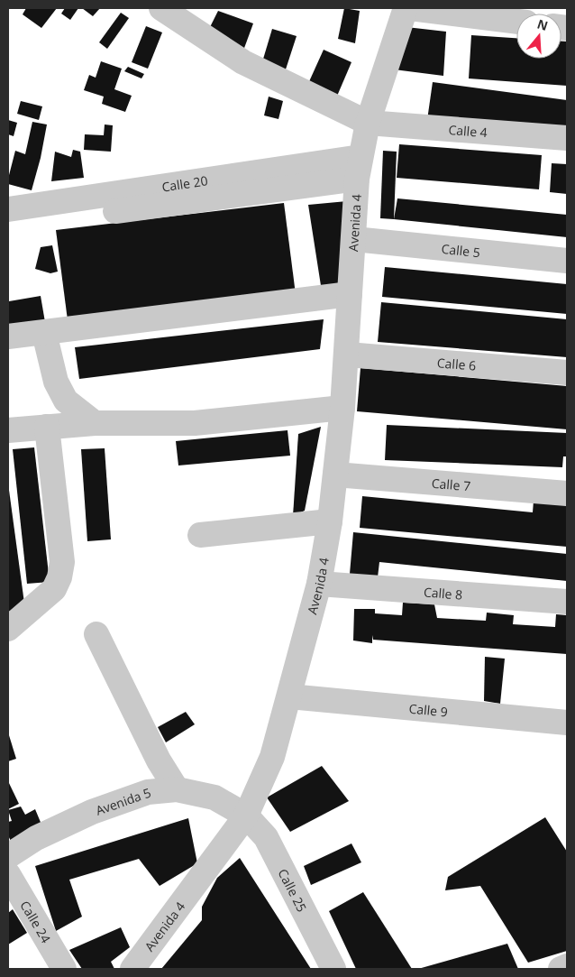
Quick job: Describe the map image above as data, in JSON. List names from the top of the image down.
{
  "streets": {
    "street": [
      "Calle 4",
      "Calle 20",
      "Avenida 4",
      "Calle 5",
      "Calle 6",
      "Calle 7",
      "Calle 8",
      "Calle 9",
      "Avenida 5",
      "Calle 25",
      "Calle 24"
    ]
  },
  "crossings": [
    ["Calle 4", "Avenida 4"],
    ["Calle 20", "Avenida 4"],
    ["Avenida 4", "Calle 5"],
    ["Avenida 4", "Calle 6"],
    ["Avenida 4", "Calle 7"],
    ["Avenida 4", "Calle 8"],
    ["Avenida 4", "Calle 9"],
    ["Avenida 4", "Avenida 5"],
    ["Avenida 4", "Calle 25"],
    ["Avenida 5", "Calle 25"]
  ],
  "north": "top"
}
